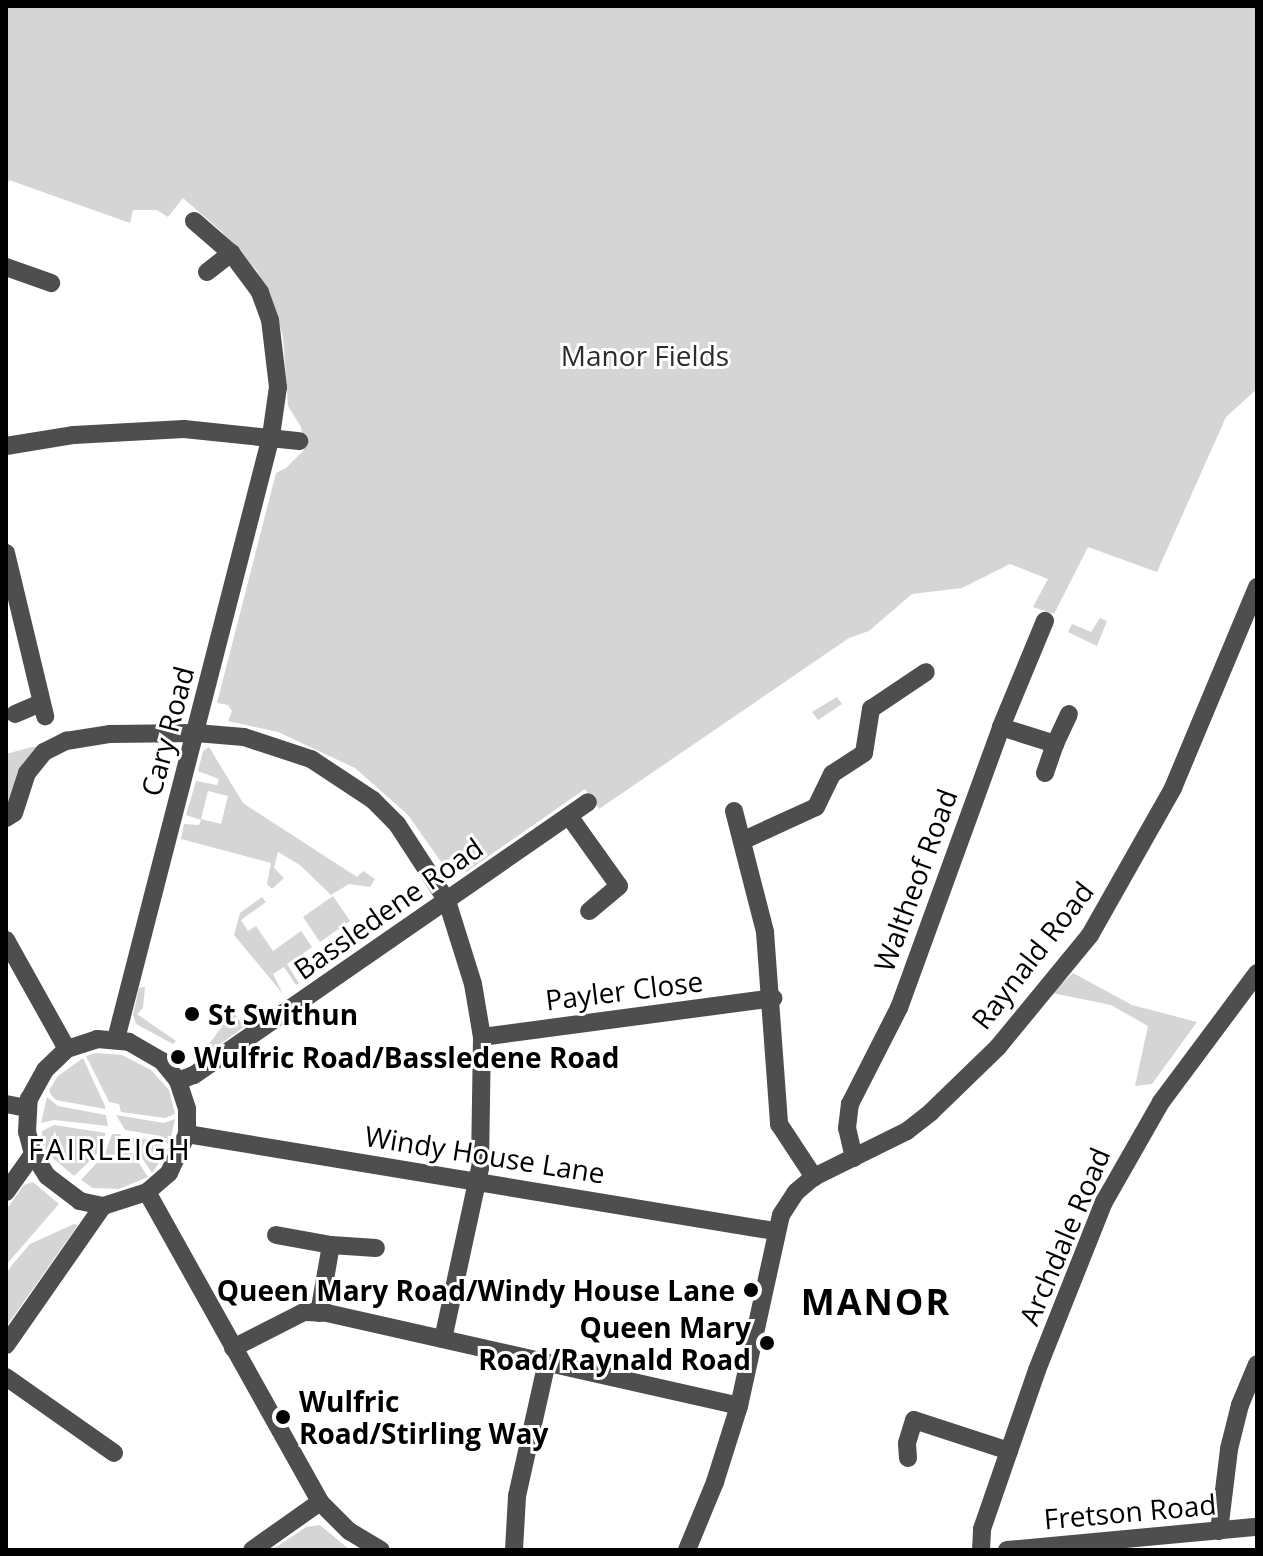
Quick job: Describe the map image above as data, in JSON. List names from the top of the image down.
{
  "streets": {
    "street": [
      "Cary Road",
      "Waltheof Road",
      "Bassledene Road",
      "Raynald Road",
      "Payler Close",
      "Windy House Lane",
      "Archdale Road",
      "Fretson Road"
    ]
  },
  "crossings": [
    ["Cary Road", "Bassledene Road"],
    ["Cary Road", "Windy House Lane"],
    ["Waltheof Road", "Raynald Road"],
    ["Bassledene Road", "Windy House Lane"],
    ["Raynald Road", "Windy House Lane"]
  ],
  "districts": ["FAIRLEIGH", "MANOR"],
  "parks": ["Manor Fields"],
  "places": [
    "St Swithun",
    "Wulfric Road/Bassledene Road",
    "Queen Mary Road/Windy House Lane",
    "Queen Mary Road/Raynald Road",
    "Wulfric Road/Stirling Way"
  ]
}
